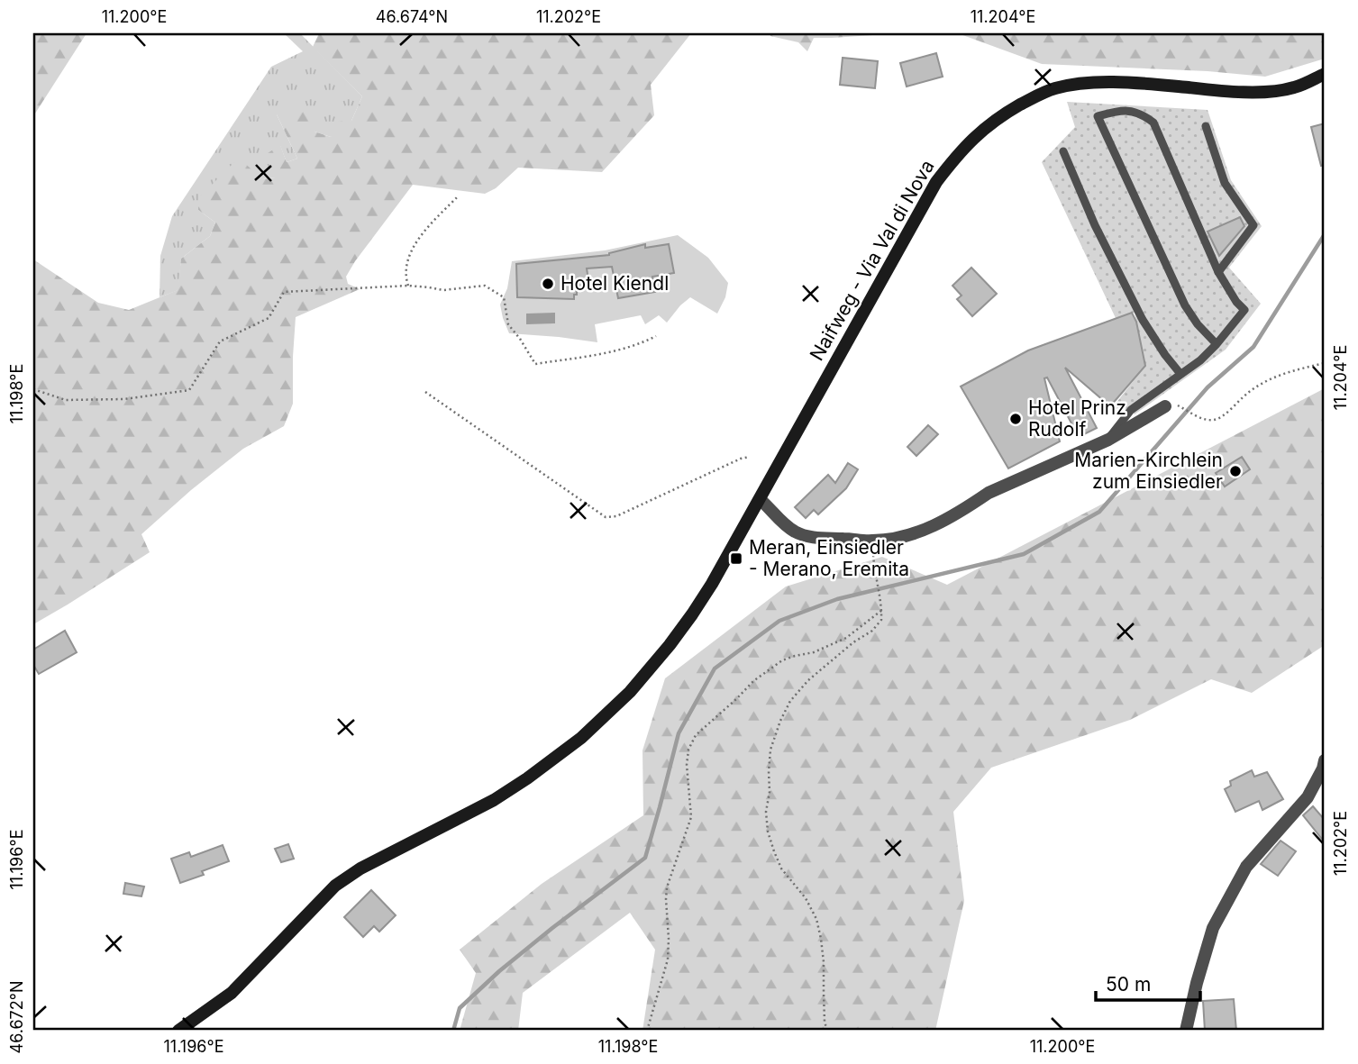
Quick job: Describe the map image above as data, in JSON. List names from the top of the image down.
{
  "streets": {
    "main road": ["Naifweg - Via Val di Nova"]
  },
  "places": {
    "other": ["Hotel Kiendl", "Hotel Prinz Rudolf", "Marien-Kirchlein zum Einsiedler"],
    "transit": ["Meran, Einsiedler - Merano, Eremita"]
  },
  "scale_bar": "50 m",
  "coordinates": [
    "11.200°E",
    "46.674°N",
    "11.202°E",
    "11.204°E",
    "11.198°E",
    "11.196°E",
    "46.672°N"
  ]
}
